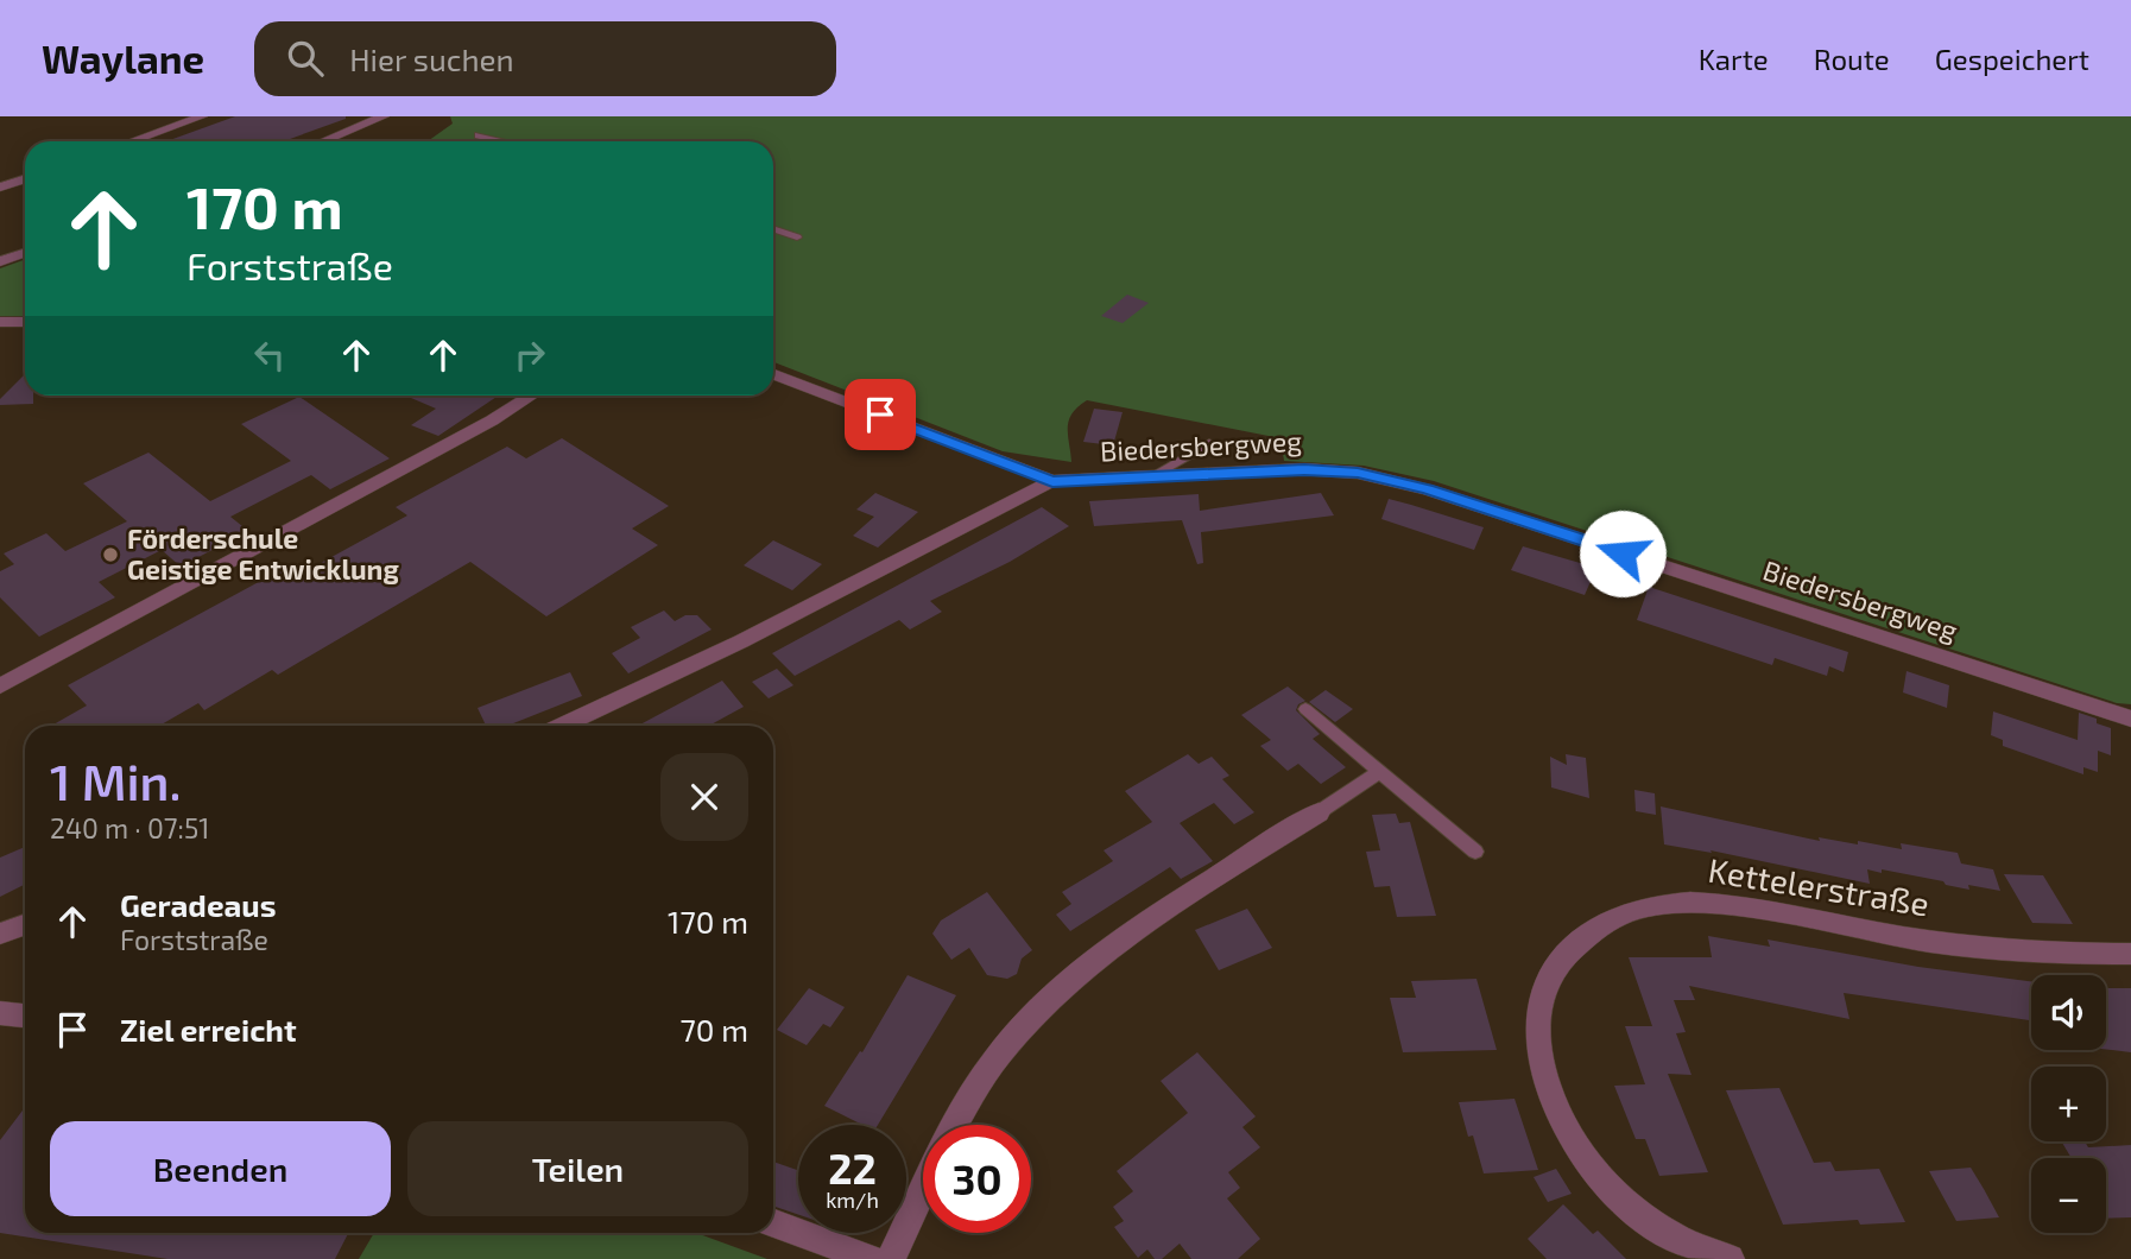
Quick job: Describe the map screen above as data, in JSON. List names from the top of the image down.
{
  "streets": {
    "street": ["Biedersbergweg", "Kettelerstraße"]
  },
  "places": ["Förderschule Geistige Entwicklung"],
  "page": {
    "header": "Waylane",
    "search": "Hier suchen",
    "nav": ["Karte", "Route", "Gespeichert"],
    "turn": ["170 m", "Forststraße"],
    "heading": ["1 Min.", "240 m · 07:51"],
    "list": [
      {
        "name": "Geradeaus",
        "note": "Forststraße",
        "value": "170 m"
      },
      {
        "name": "Ziel erreicht",
        "value": "70 m"
      }
    ],
    "map_buttons": ["+", "−"],
    "buttons": ["Beenden", "Teilen"],
    "speed": "22 km/h",
    "limit": "30"
  }
}
